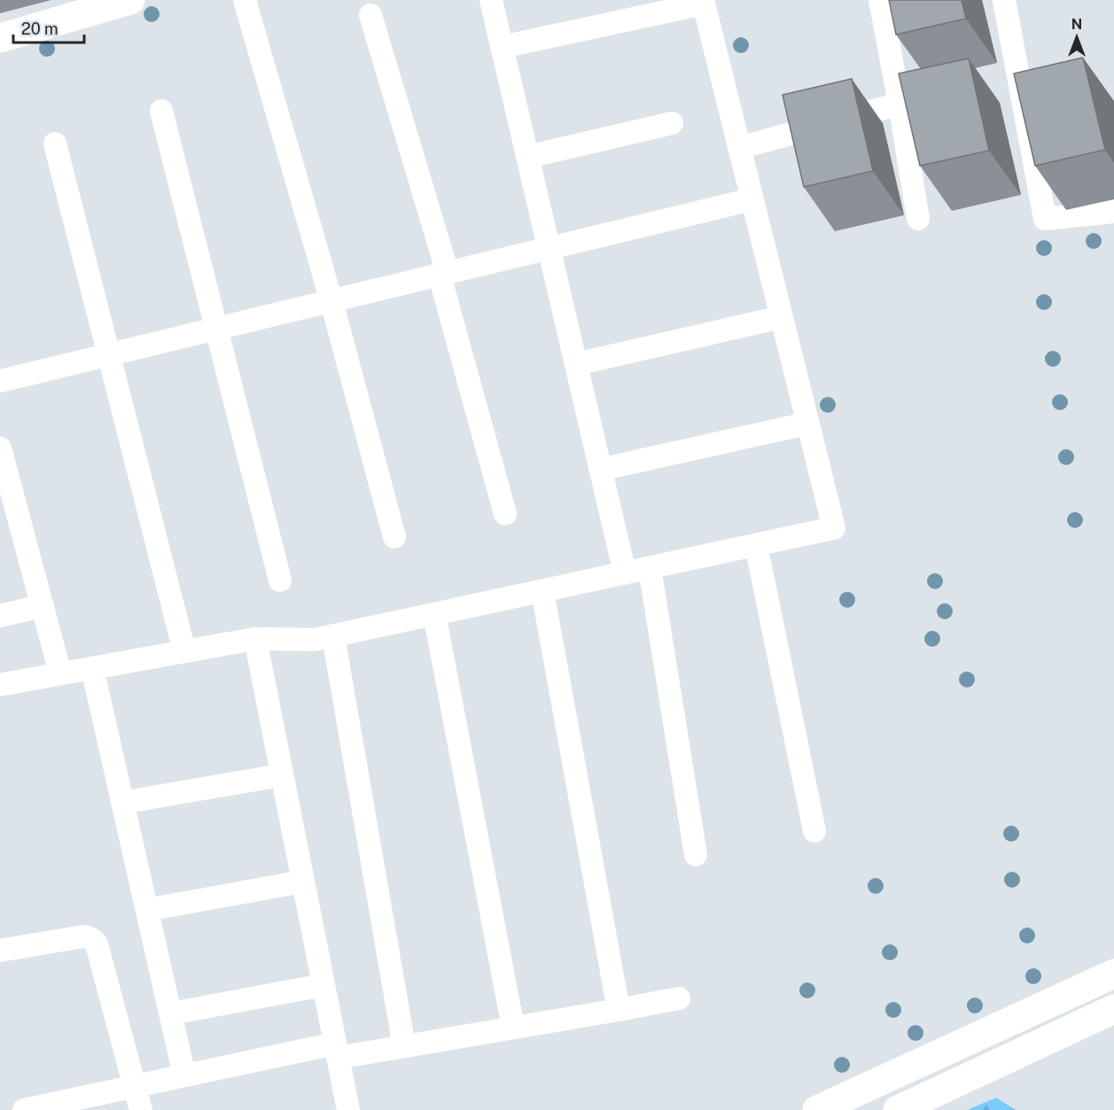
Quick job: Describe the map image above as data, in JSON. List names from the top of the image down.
{
  "scale_bar": "20 m",
  "north": "top"
}
